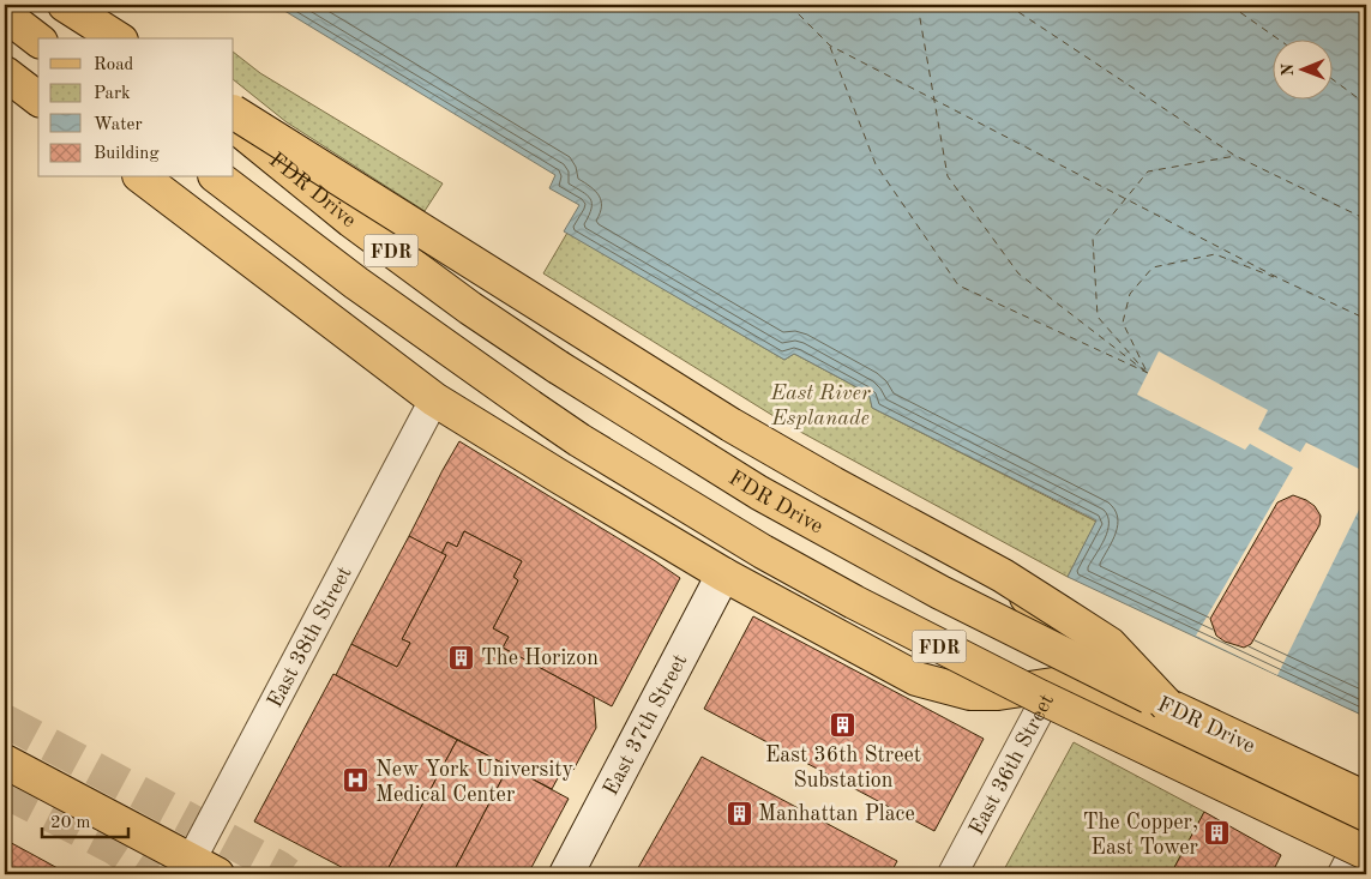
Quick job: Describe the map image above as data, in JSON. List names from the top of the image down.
{
  "streets": {
    "main road": ["FDR Drive", "FDR", "East 37th Street"],
    "street": ["East 38th Street", "East 36th Street"]
  },
  "crossings": [
    ["FDR Drive", "East 38th Street"],
    ["FDR Drive", "East 37th Street"],
    ["FDR Drive", "East 36th Street"]
  ],
  "parks": ["East River Esplanade"],
  "places": {
    "building": [
      "The Horizon",
      "East 36th Street Substation",
      "Manhattan Place",
      "The Copper, East Tower"
    ],
    "hospital": ["New York University Medical Center"]
  },
  "legend": [
    "Road",
    "Park",
    "Water",
    "Building"
  ],
  "scale_bar": "20 m",
  "north": "left"
}
